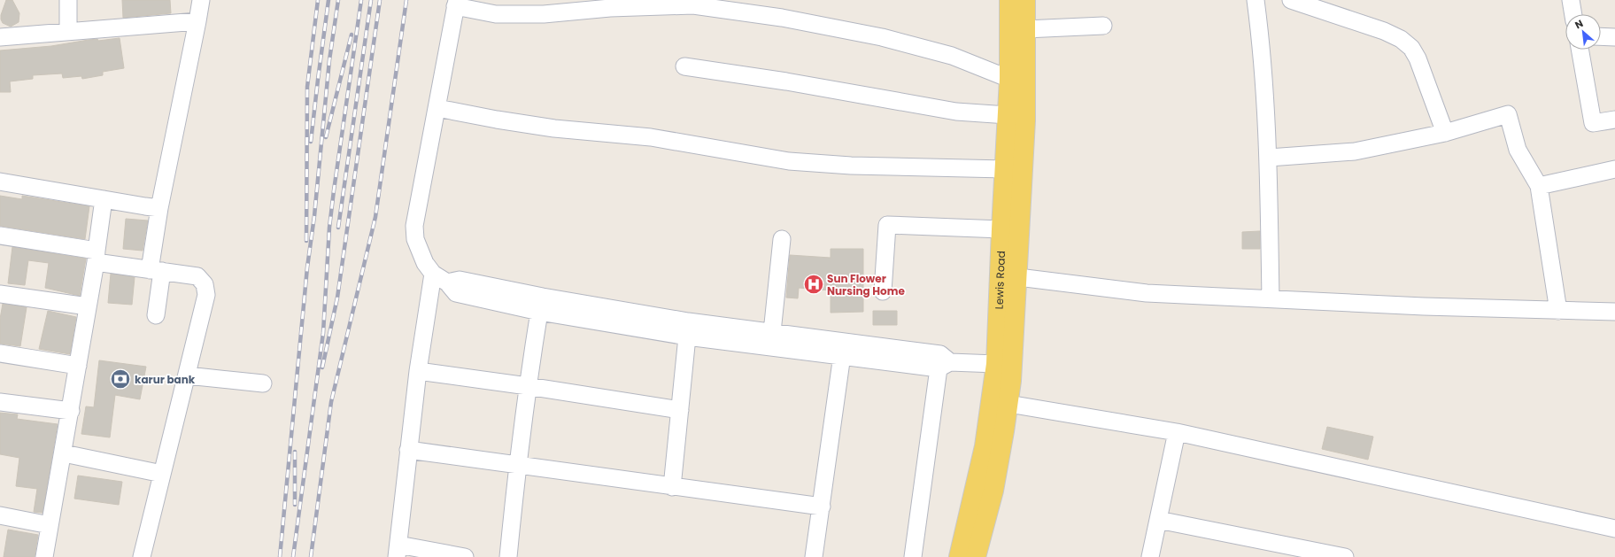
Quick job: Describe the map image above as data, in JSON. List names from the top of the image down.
{
  "streets": {
    "main road": ["Lewis Road"]
  },
  "places": {
    "hospital": ["Sun Flower Nursing Home"],
    "bank": ["karur bank"]
  },
  "north": "top left"
}
